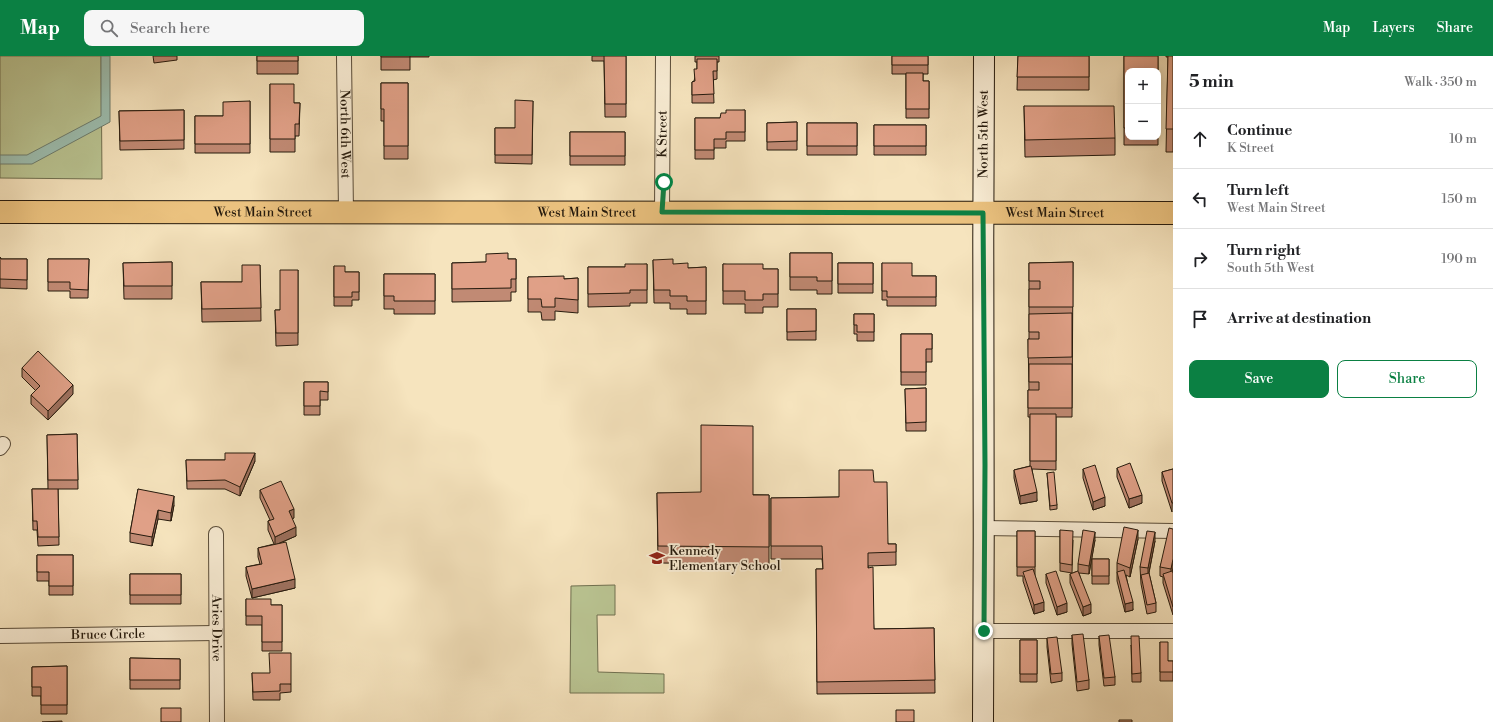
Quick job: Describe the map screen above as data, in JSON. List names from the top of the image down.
{
  "streets": {
    "main road": ["West Main Street"],
    "street": [
      "North 6th West",
      "K Street",
      "North 5th West",
      "Aries Drive",
      "Bruce Circle"
    ]
  },
  "crossings": [
    ["North 6th West", "West Main Street"],
    ["K Street", "West Main Street"],
    ["North 5th West", "West Main Street"],
    ["Aries Drive", "Bruce Circle"]
  ],
  "places": {
    "school or university": ["Kennedy Elementary School"]
  },
  "page": {
    "header": "Map",
    "search": "Search here",
    "nav": ["Map", "Layers", "Share"],
    "heading": ["5 min", "Walk · 350 m"],
    "map_buttons": ["+", "−"],
    "list": [
      ["Continue", "K Street", "10 m"],
      ["Turn left", "West Main Street", "150 m"],
      ["Turn right", "South 5th West", "190 m"],
      "Arrive at destination"
    ],
    "buttons": ["Save", "Share"]
  }
}
